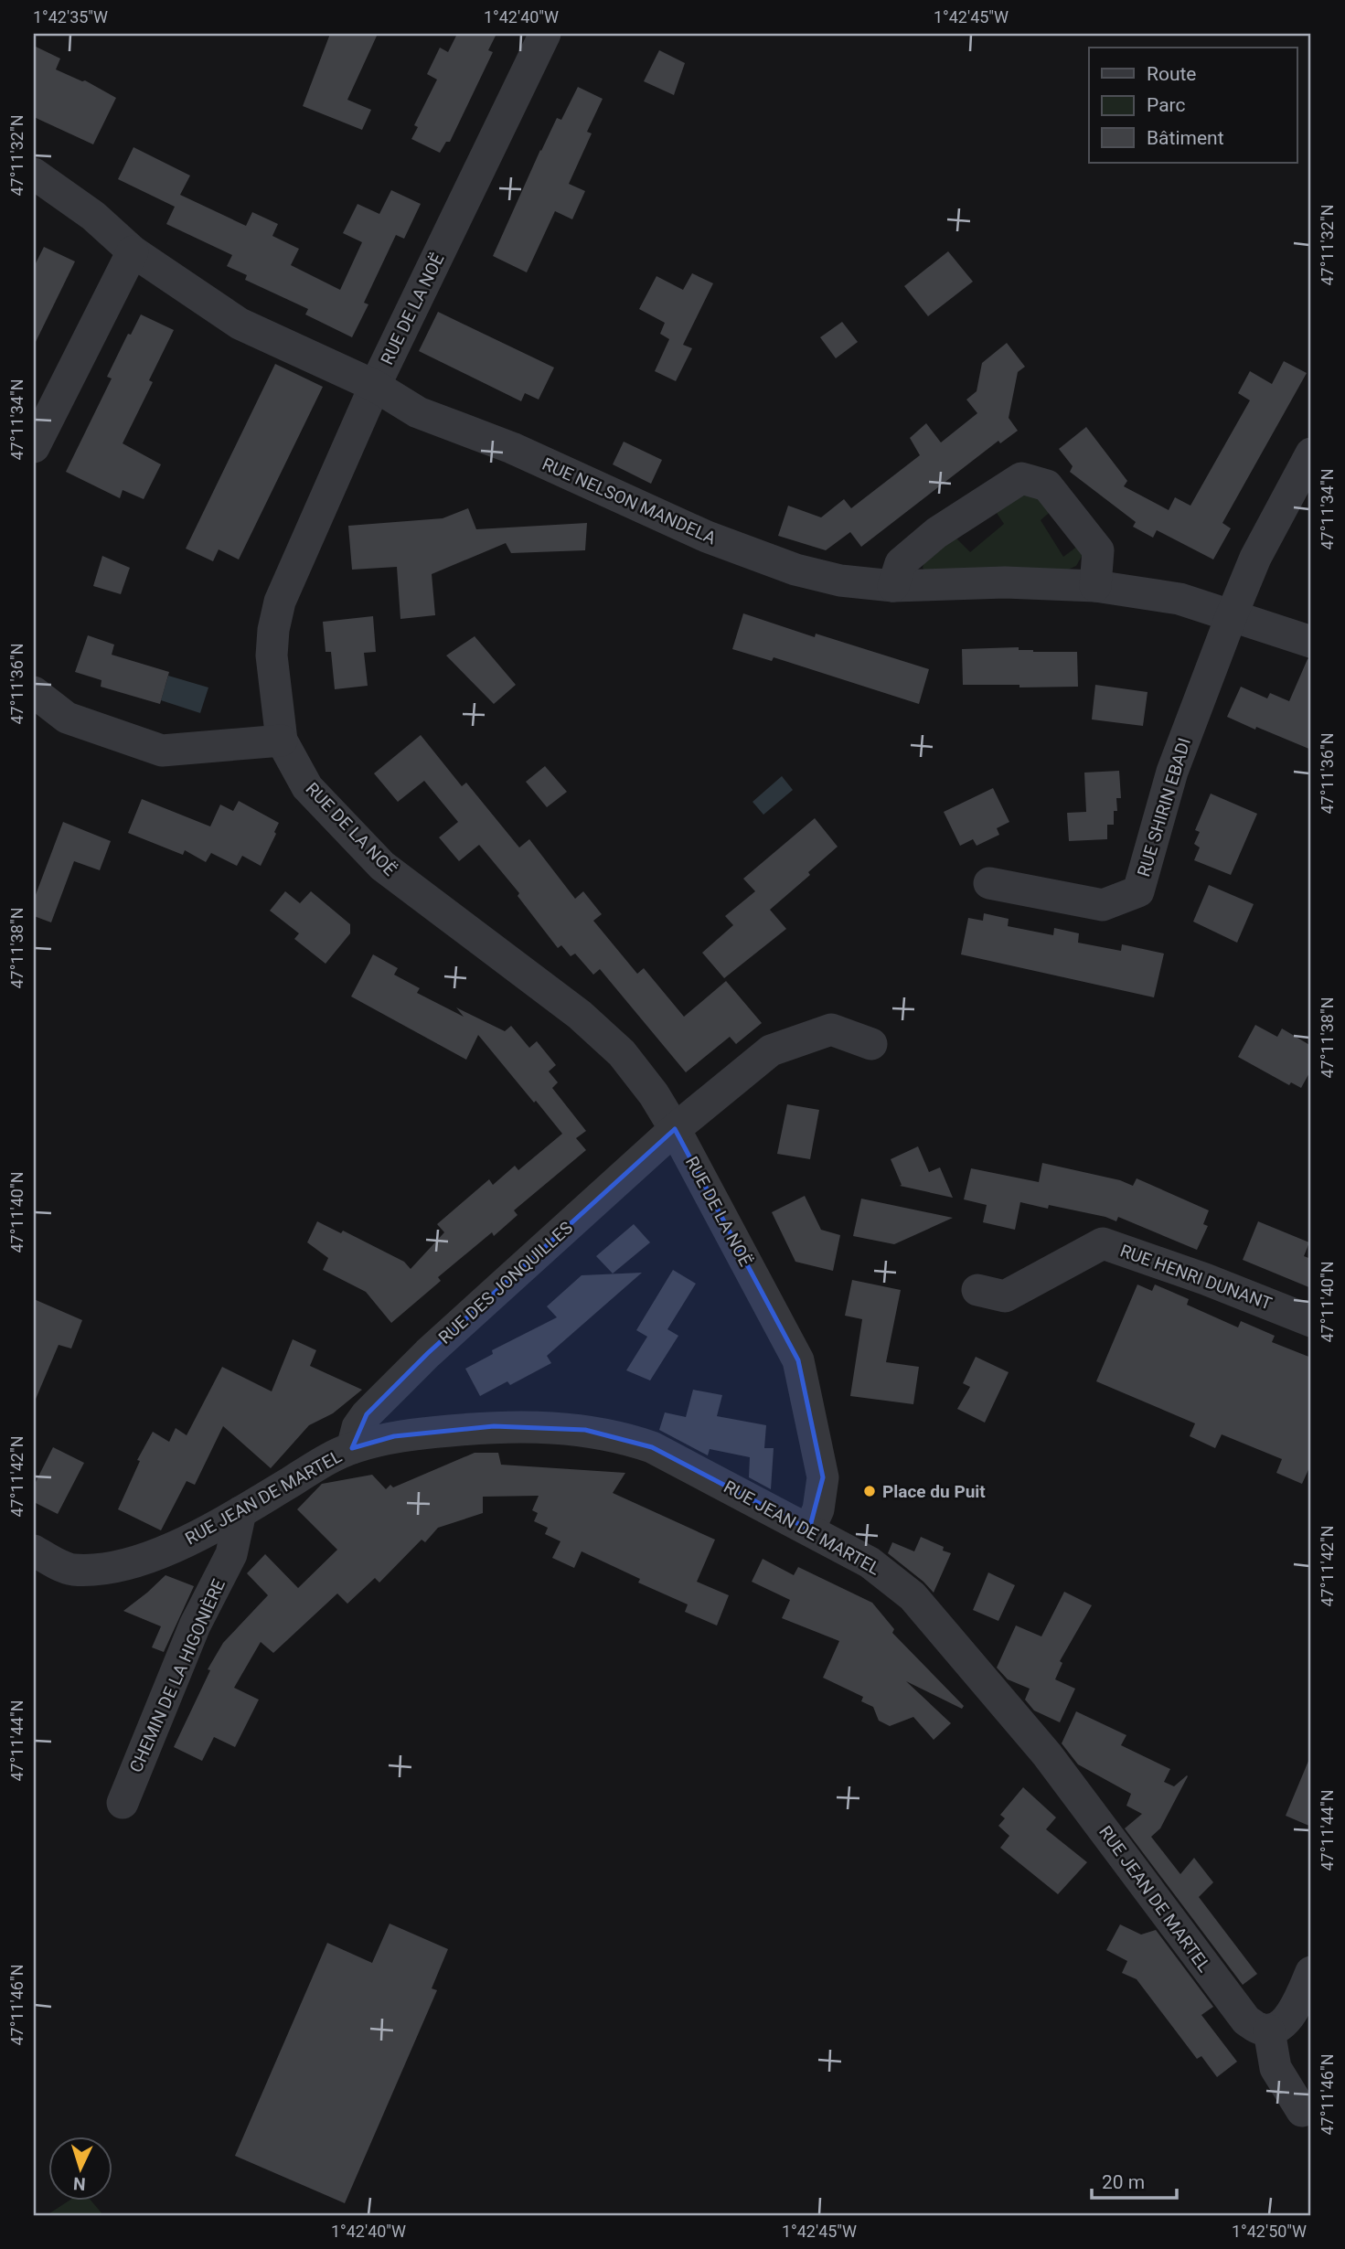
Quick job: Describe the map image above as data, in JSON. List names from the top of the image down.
{
  "streets": {
    "street": [
      "RUE DE LA NOË",
      "RUE NELSON MANDELA",
      "RUE SHIRIN EBADI",
      "RUE HENRI DUNANT",
      "RUE DES JONQUILLES",
      "RUE JEAN DE MARTEL",
      "CHEMIN DE LA HIGONIÈRE"
    ]
  },
  "crossings": [
    ["RUE DE LA NOË", "RUE NELSON MANDELA"],
    ["RUE DE LA NOË", "RUE DES JONQUILLES"],
    ["RUE DE LA NOË", "RUE JEAN DE MARTEL"],
    ["RUE NELSON MANDELA", "RUE SHIRIN EBADI"],
    ["RUE DES JONQUILLES", "RUE JEAN DE MARTEL"],
    ["RUE JEAN DE MARTEL", "CHEMIN DE LA HIGONIÈRE"]
  ],
  "places": ["Place du Puit"],
  "legend": ["Route", "Parc", "Bâtiment"],
  "scale_bar": "20 m",
  "north": "bottom",
  "coordinates": [
    "1°42'35\"W",
    "1°42'40\"W",
    "1°42'45\"W",
    "47°11'32\"N",
    "47°11'34\"N",
    "47°11'36\"N",
    "47°11'38\"N",
    "47°11'40\"N",
    "47°11'42\"N",
    "47°11'44\"N",
    "47°11'46\"N",
    "1°42'50\"W"
  ]
}
